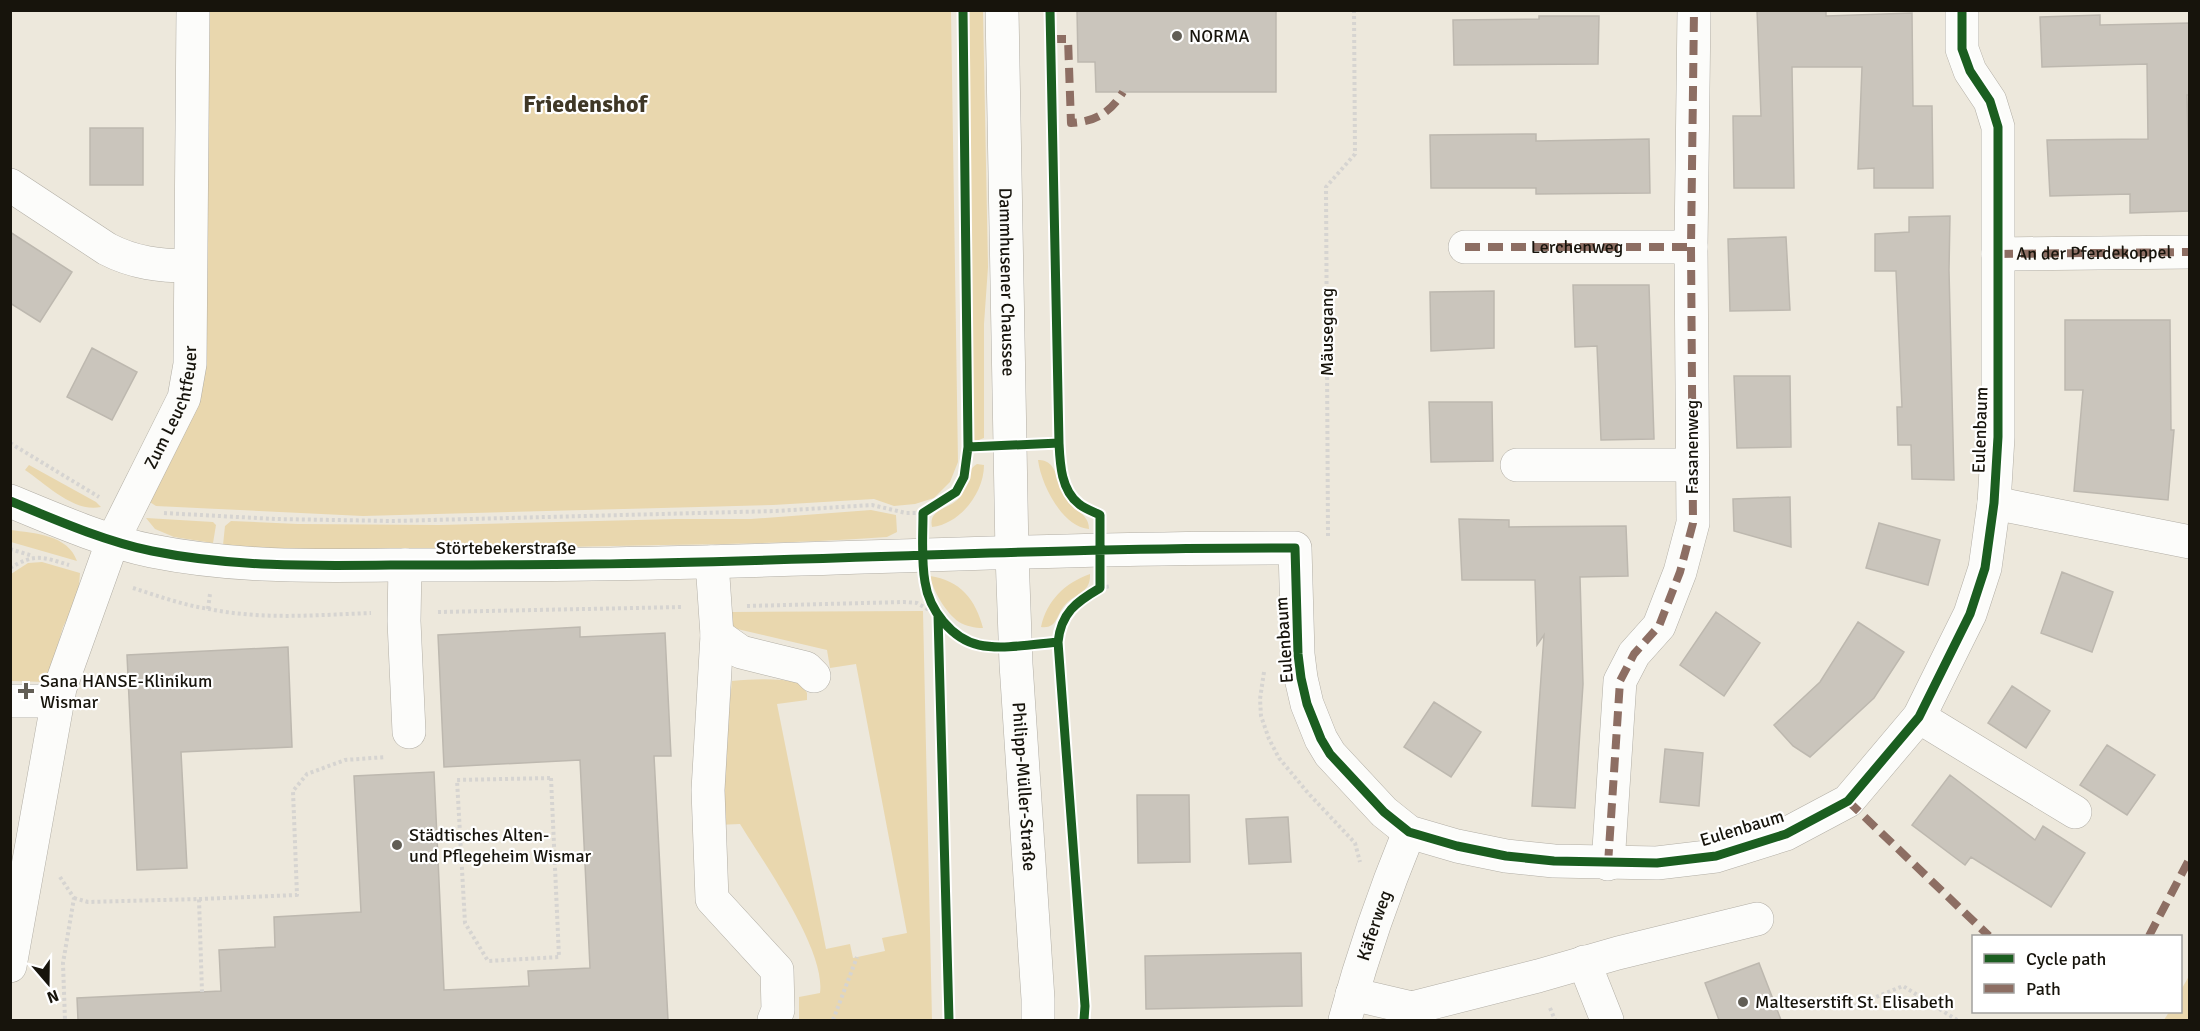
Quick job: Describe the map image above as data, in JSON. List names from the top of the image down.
{
  "streets": {
    "street": [
      "Lerchenweg",
      "An der Pferdekoppel",
      "Dammhusener Chaussee",
      "Zum Leuchtfeuer",
      "Eulenbaum",
      "Fasanenweg",
      "Störtebekerstraße",
      "Philipp-Müller-Straße",
      "Käferweg"
    ],
    "path": ["Mäusegang"]
  },
  "crossings": [
    ["Lerchenweg", "Fasanenweg"],
    ["An der Pferdekoppel", "Eulenbaum"],
    ["Dammhusener Chaussee", "Eulenbaum"],
    ["Dammhusener Chaussee", "Störtebekerstraße"],
    ["Dammhusener Chaussee", "Philipp-Müller-Straße"],
    ["Zum Leuchtfeuer", "Störtebekerstraße"],
    ["Eulenbaum", "Fasanenweg"],
    ["Eulenbaum", "Störtebekerstraße"],
    ["Eulenbaum", "Philipp-Müller-Straße"],
    ["Eulenbaum", "Käferweg"],
    ["Störtebekerstraße", "Philipp-Müller-Straße"]
  ],
  "districts": ["Friedenshof"],
  "places": {
    "other": ["NORMA", "Städtisches Alten- und Pflegeheim Wismar", "Malteserstift St. Elisabeth"],
    "health": ["Sana HANSE-Klinikum Wismar"]
  },
  "legend": ["Cycle path", "Path"],
  "north": "bottom"
}
